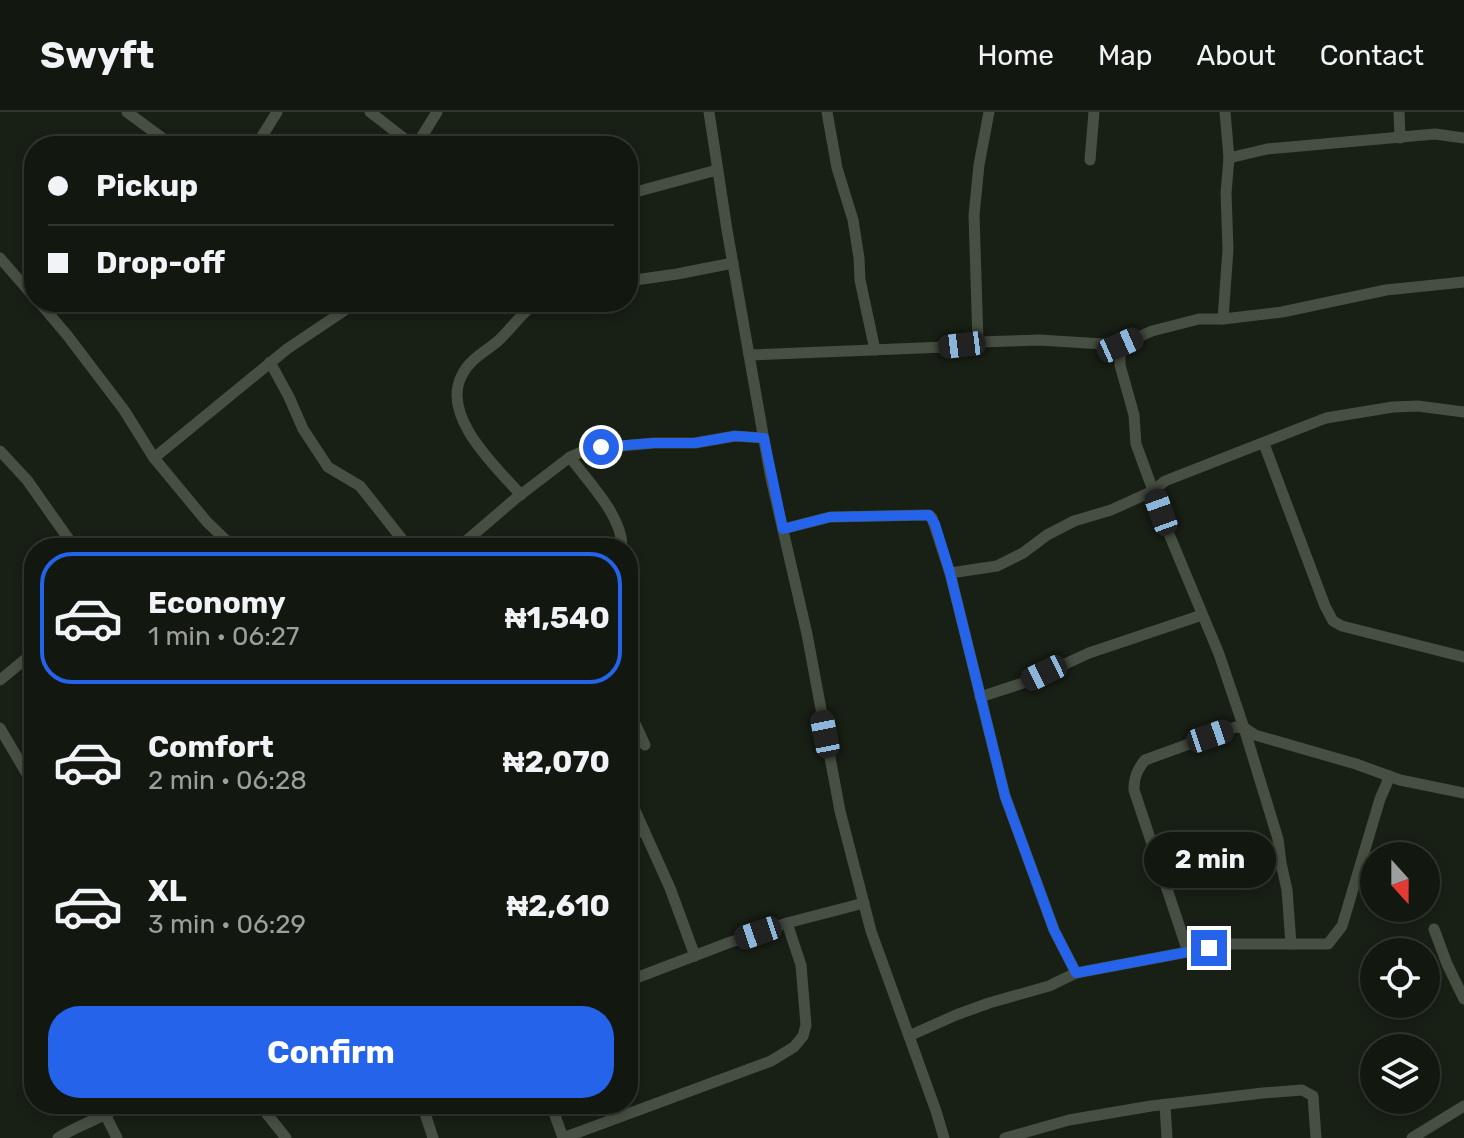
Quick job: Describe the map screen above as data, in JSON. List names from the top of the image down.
{
  "north": "bottom",
  "page": {
    "header": "Swyft",
    "nav": [
      "Home",
      "Map",
      "About",
      "Contact"
    ],
    "banner": ["Pickup", "Drop-off"],
    "list": [
      {
        "name": "Economy",
        "note": "1 min · 06:27",
        "value": "₦1,540"
      },
      {
        "name": "Comfort",
        "note": "2 min · 06:28",
        "value": "₦2,070"
      },
      {
        "name": "XL",
        "note": "3 min · 06:29",
        "value": "₦2,610"
      }
    ],
    "bubble": "2 min",
    "buttons": "Confirm"
  }
}
